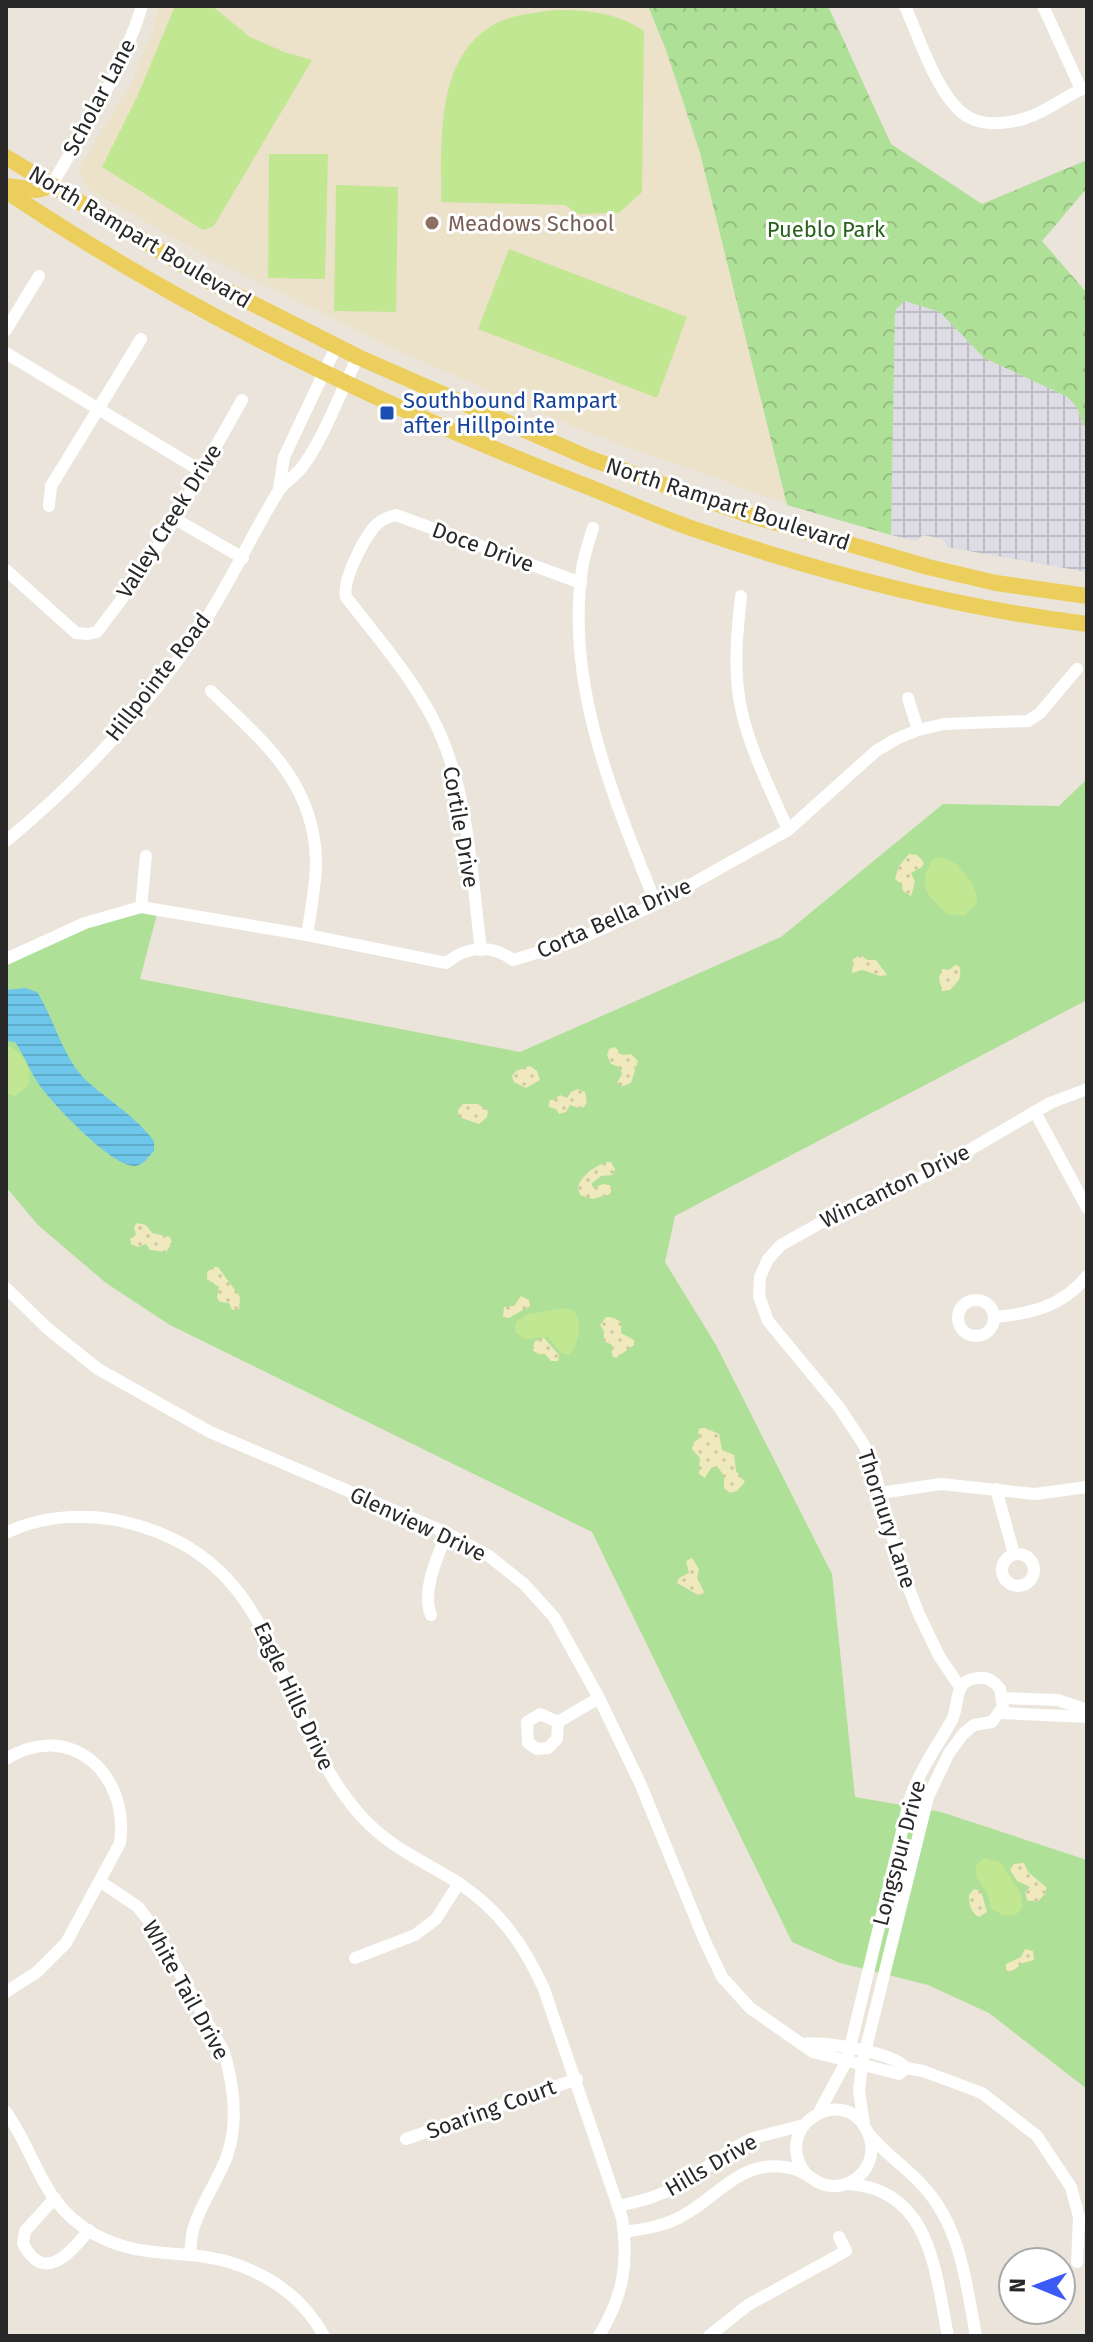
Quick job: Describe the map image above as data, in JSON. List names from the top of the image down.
{
  "streets": {
    "main road": ["North Rampart Boulevard"],
    "street": [
      "Scholar Lane",
      "Valley Creek Drive",
      "Doce Drive",
      "Hillpointe Road",
      "Cortile Drive",
      "Corta Bella Drive",
      "Wincanton Drive",
      "Thornury Lane",
      "Glenview Drive",
      "Eagle Hills Drive",
      "Longspur Drive",
      "White Tail Drive",
      "Soaring Court",
      "Hills Drive"
    ]
  },
  "crossings": [
    ["Scholar Lane", "North Rampart Boulevard"],
    ["North Rampart Boulevard", "Hillpointe Road"],
    ["Doce Drive", "Cortile Drive"],
    ["Cortile Drive", "Corta Bella Drive"],
    ["Wincanton Drive", "Thornury Lane"],
    ["Thornury Lane", "Longspur Drive"],
    ["Glenview Drive", "Longspur Drive"],
    ["Eagle Hills Drive", "Soaring Court"],
    ["Eagle Hills Drive", "Hills Drive"],
    ["Longspur Drive", "Hills Drive"]
  ],
  "parks": ["Pueblo Park"],
  "places": {
    "other": ["Meadows School"],
    "transit": ["Southbound Rampart after Hillpointe"]
  },
  "north": "left"
}
